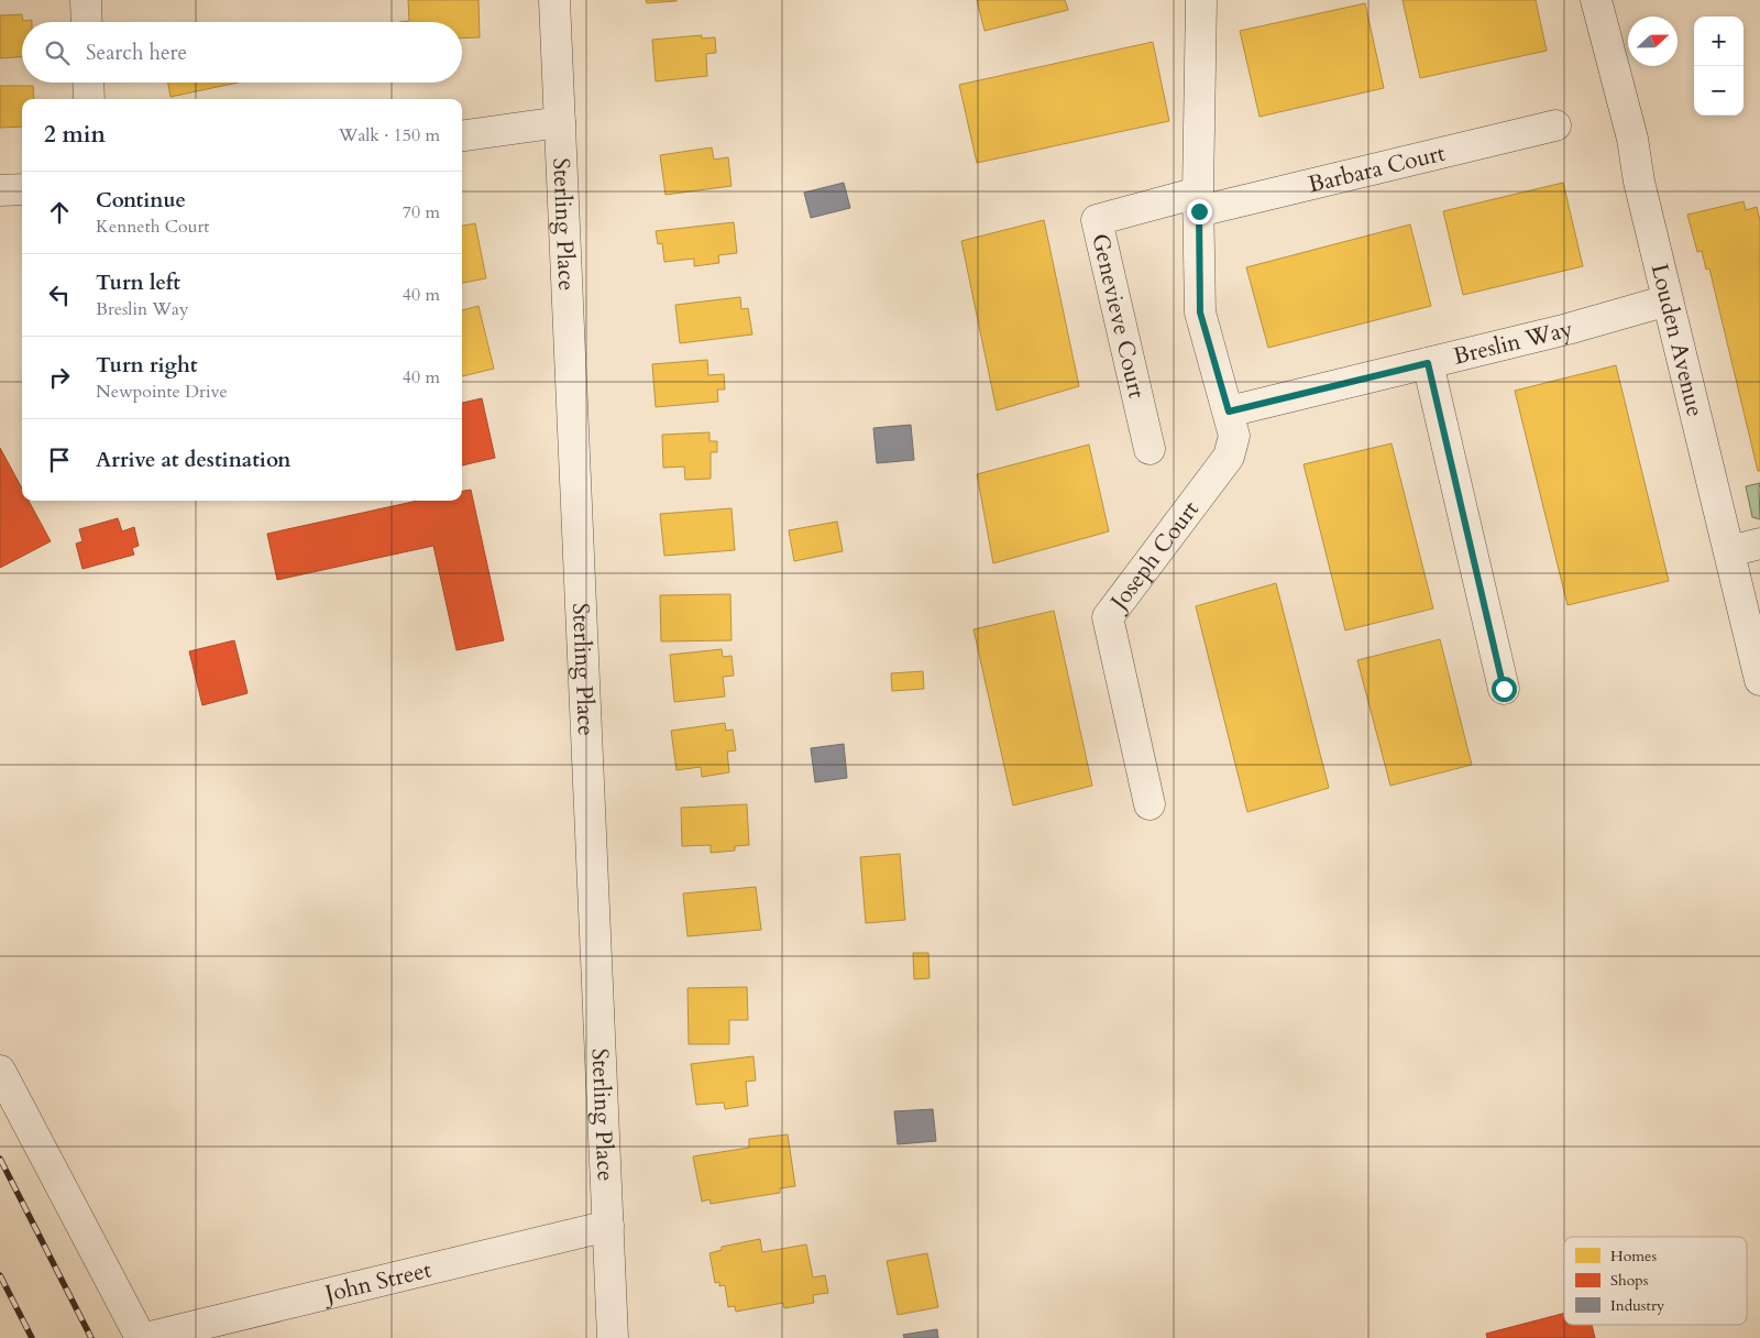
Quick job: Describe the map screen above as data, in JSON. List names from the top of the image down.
{
  "streets": {
    "street": [
      "Barbara Court",
      "Sterling Place",
      "Genevieve Court",
      "Louden Avenue",
      "Breslin Way",
      "Joseph Court",
      "John Street"
    ]
  },
  "crossings": [
    ["Barbara Court", "Genevieve Court"],
    ["Barbara Court", "Joseph Court"],
    ["Sterling Place", "John Street"],
    ["Genevieve Court", "Joseph Court"],
    ["Louden Avenue", "Breslin Way"],
    ["Breslin Way", "Joseph Court"]
  ],
  "legend": ["Homes", "Shops", "Industry"],
  "north": "right",
  "page": {
    "map_buttons": ["+", "−"],
    "search": "Search here",
    "heading": ["2 min", "Walk · 150 m"],
    "list": [
      ["Continue", "Kenneth Court", "70 m"],
      ["Turn left", "Breslin Way", "40 m"],
      ["Turn right", "Newpointe Drive", "40 m"],
      "Arrive at destination"
    ]
  }
}
